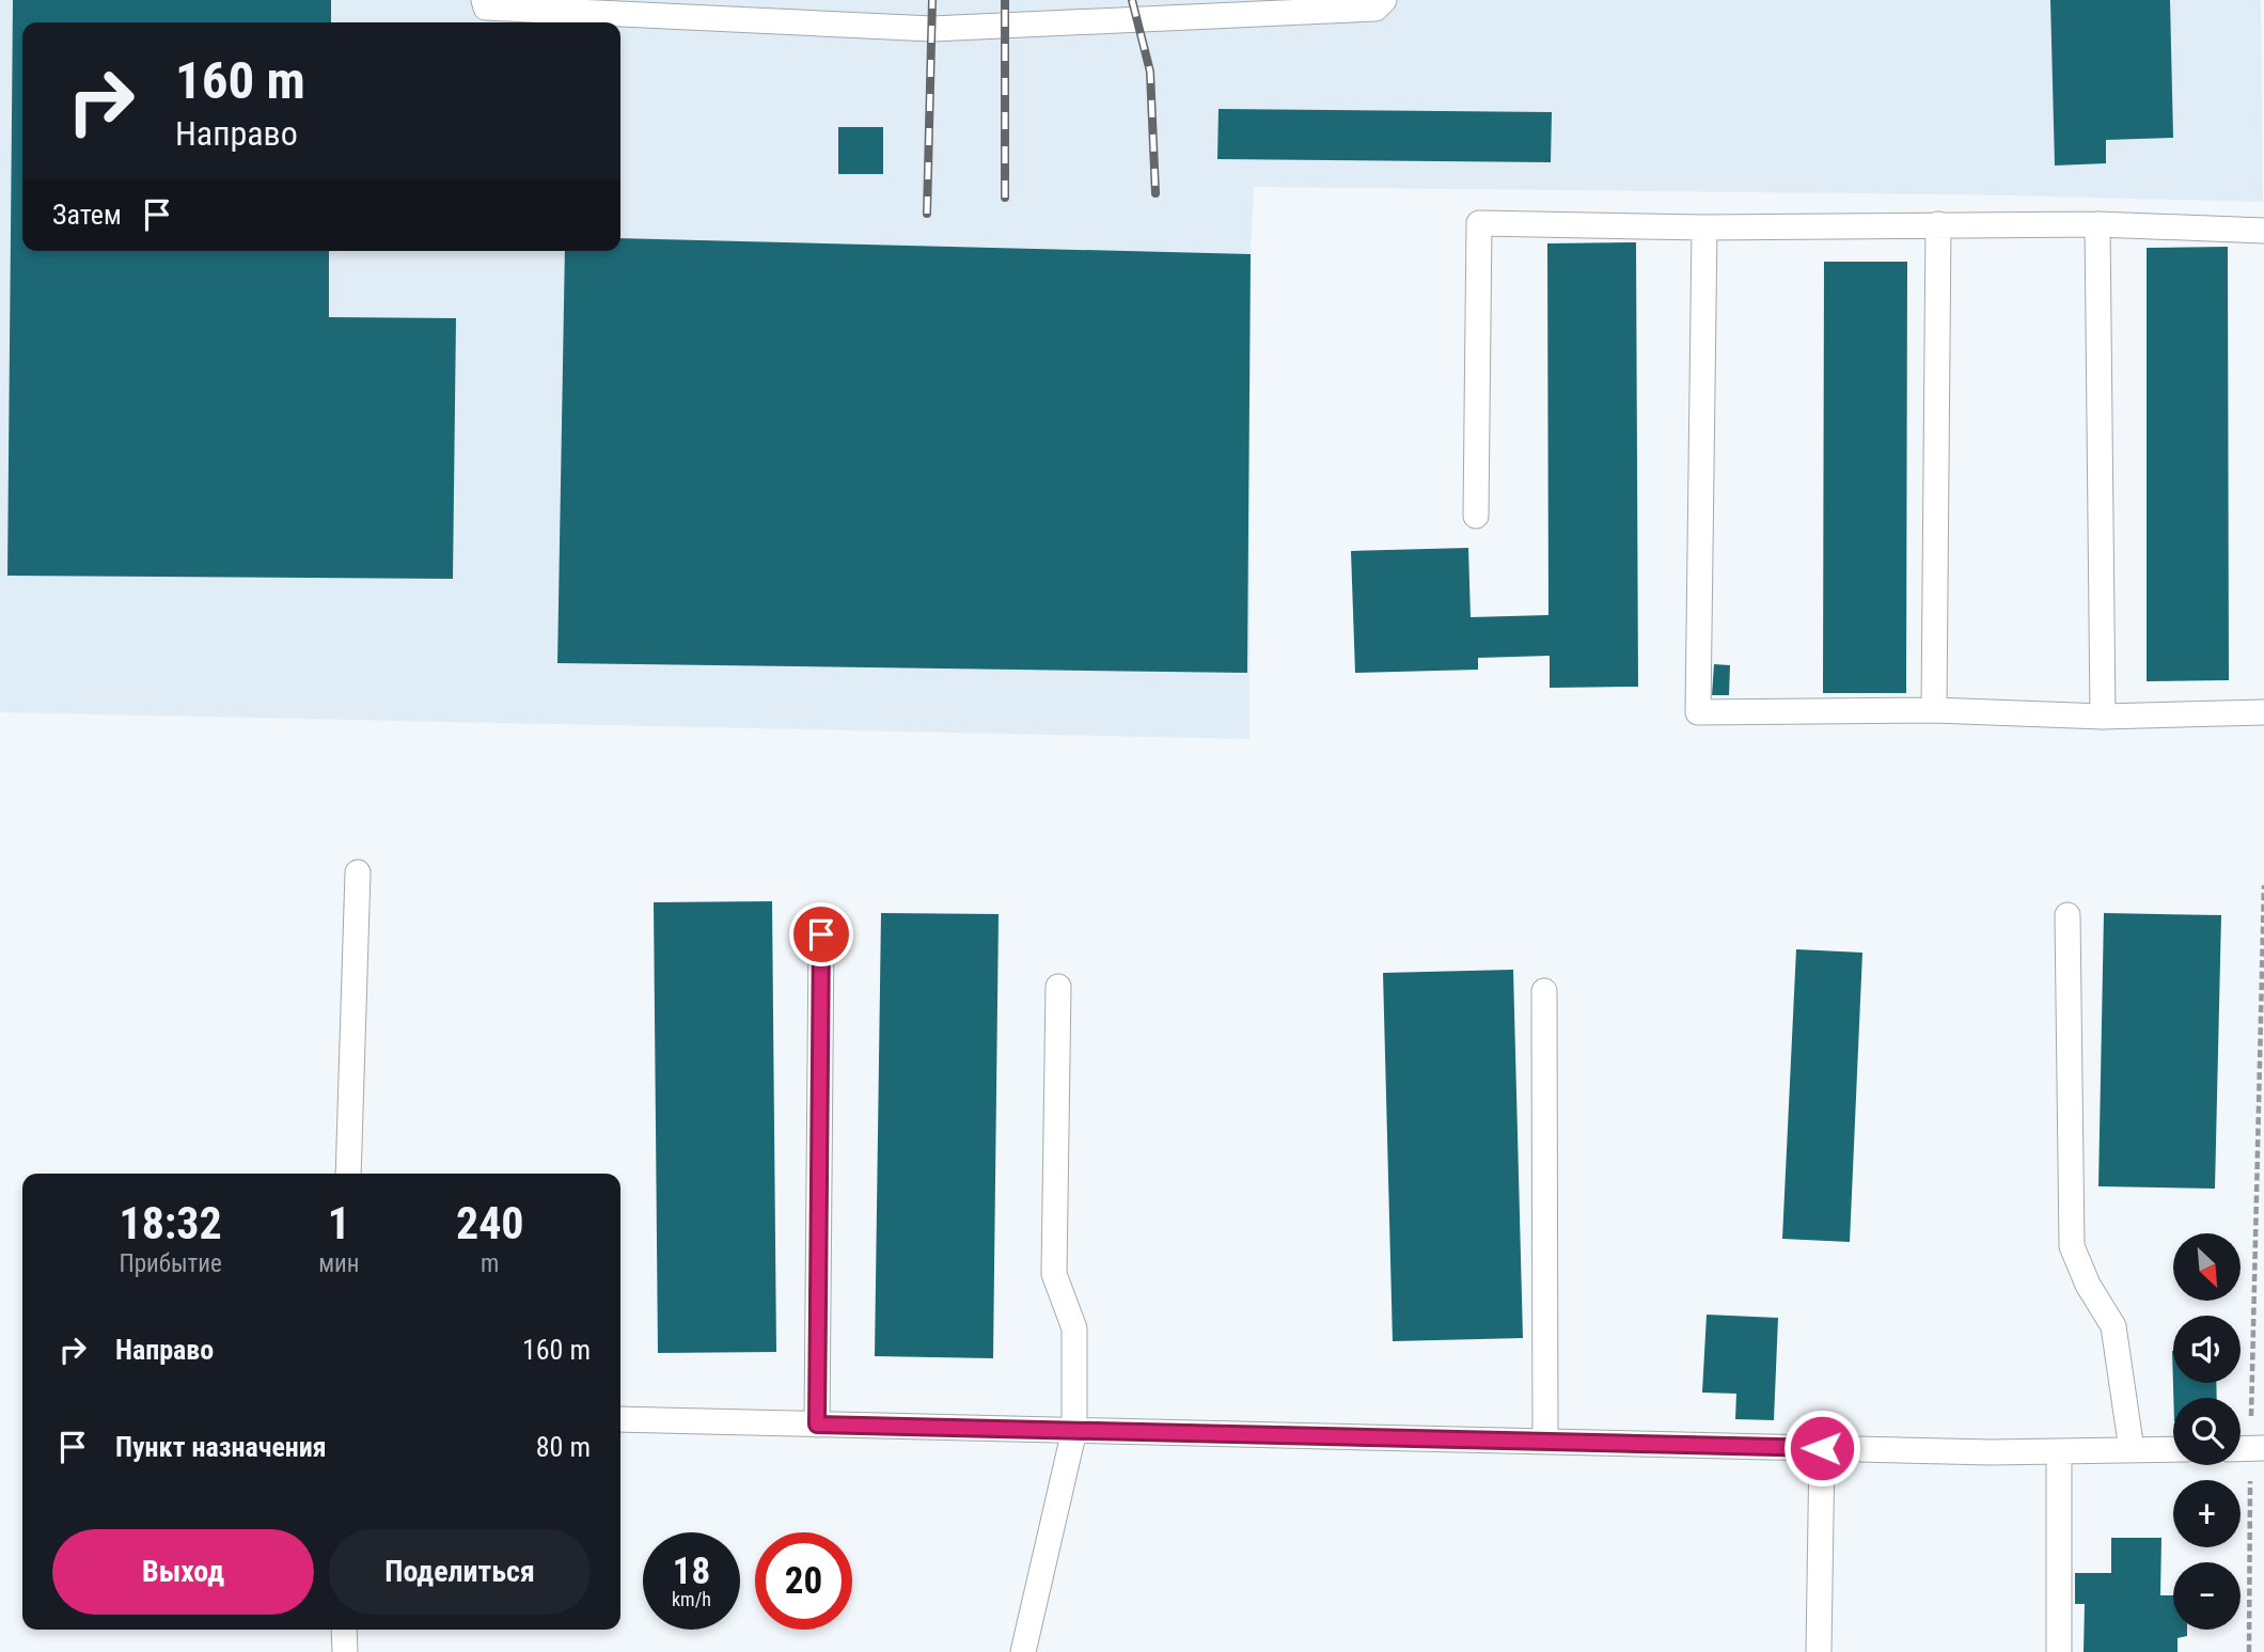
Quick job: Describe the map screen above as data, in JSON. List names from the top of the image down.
{
  "north": "bottom right",
  "page": {
    "turn": ["160 m", "Направо"],
    "then": "Затем",
    "eta": [
      "18:32",
      "Прибытие",
      "1",
      "мин",
      "240",
      "m"
    ],
    "map_buttons": ["+", "−"],
    "list": [
      {
        "name": "Направо",
        "value": "160 m"
      },
      {
        "name": "Пункт назначения",
        "value": "80 m"
      }
    ],
    "buttons": ["Выход", "Поделиться"],
    "speed": "18 km/h",
    "limit": "20"
  }
}
